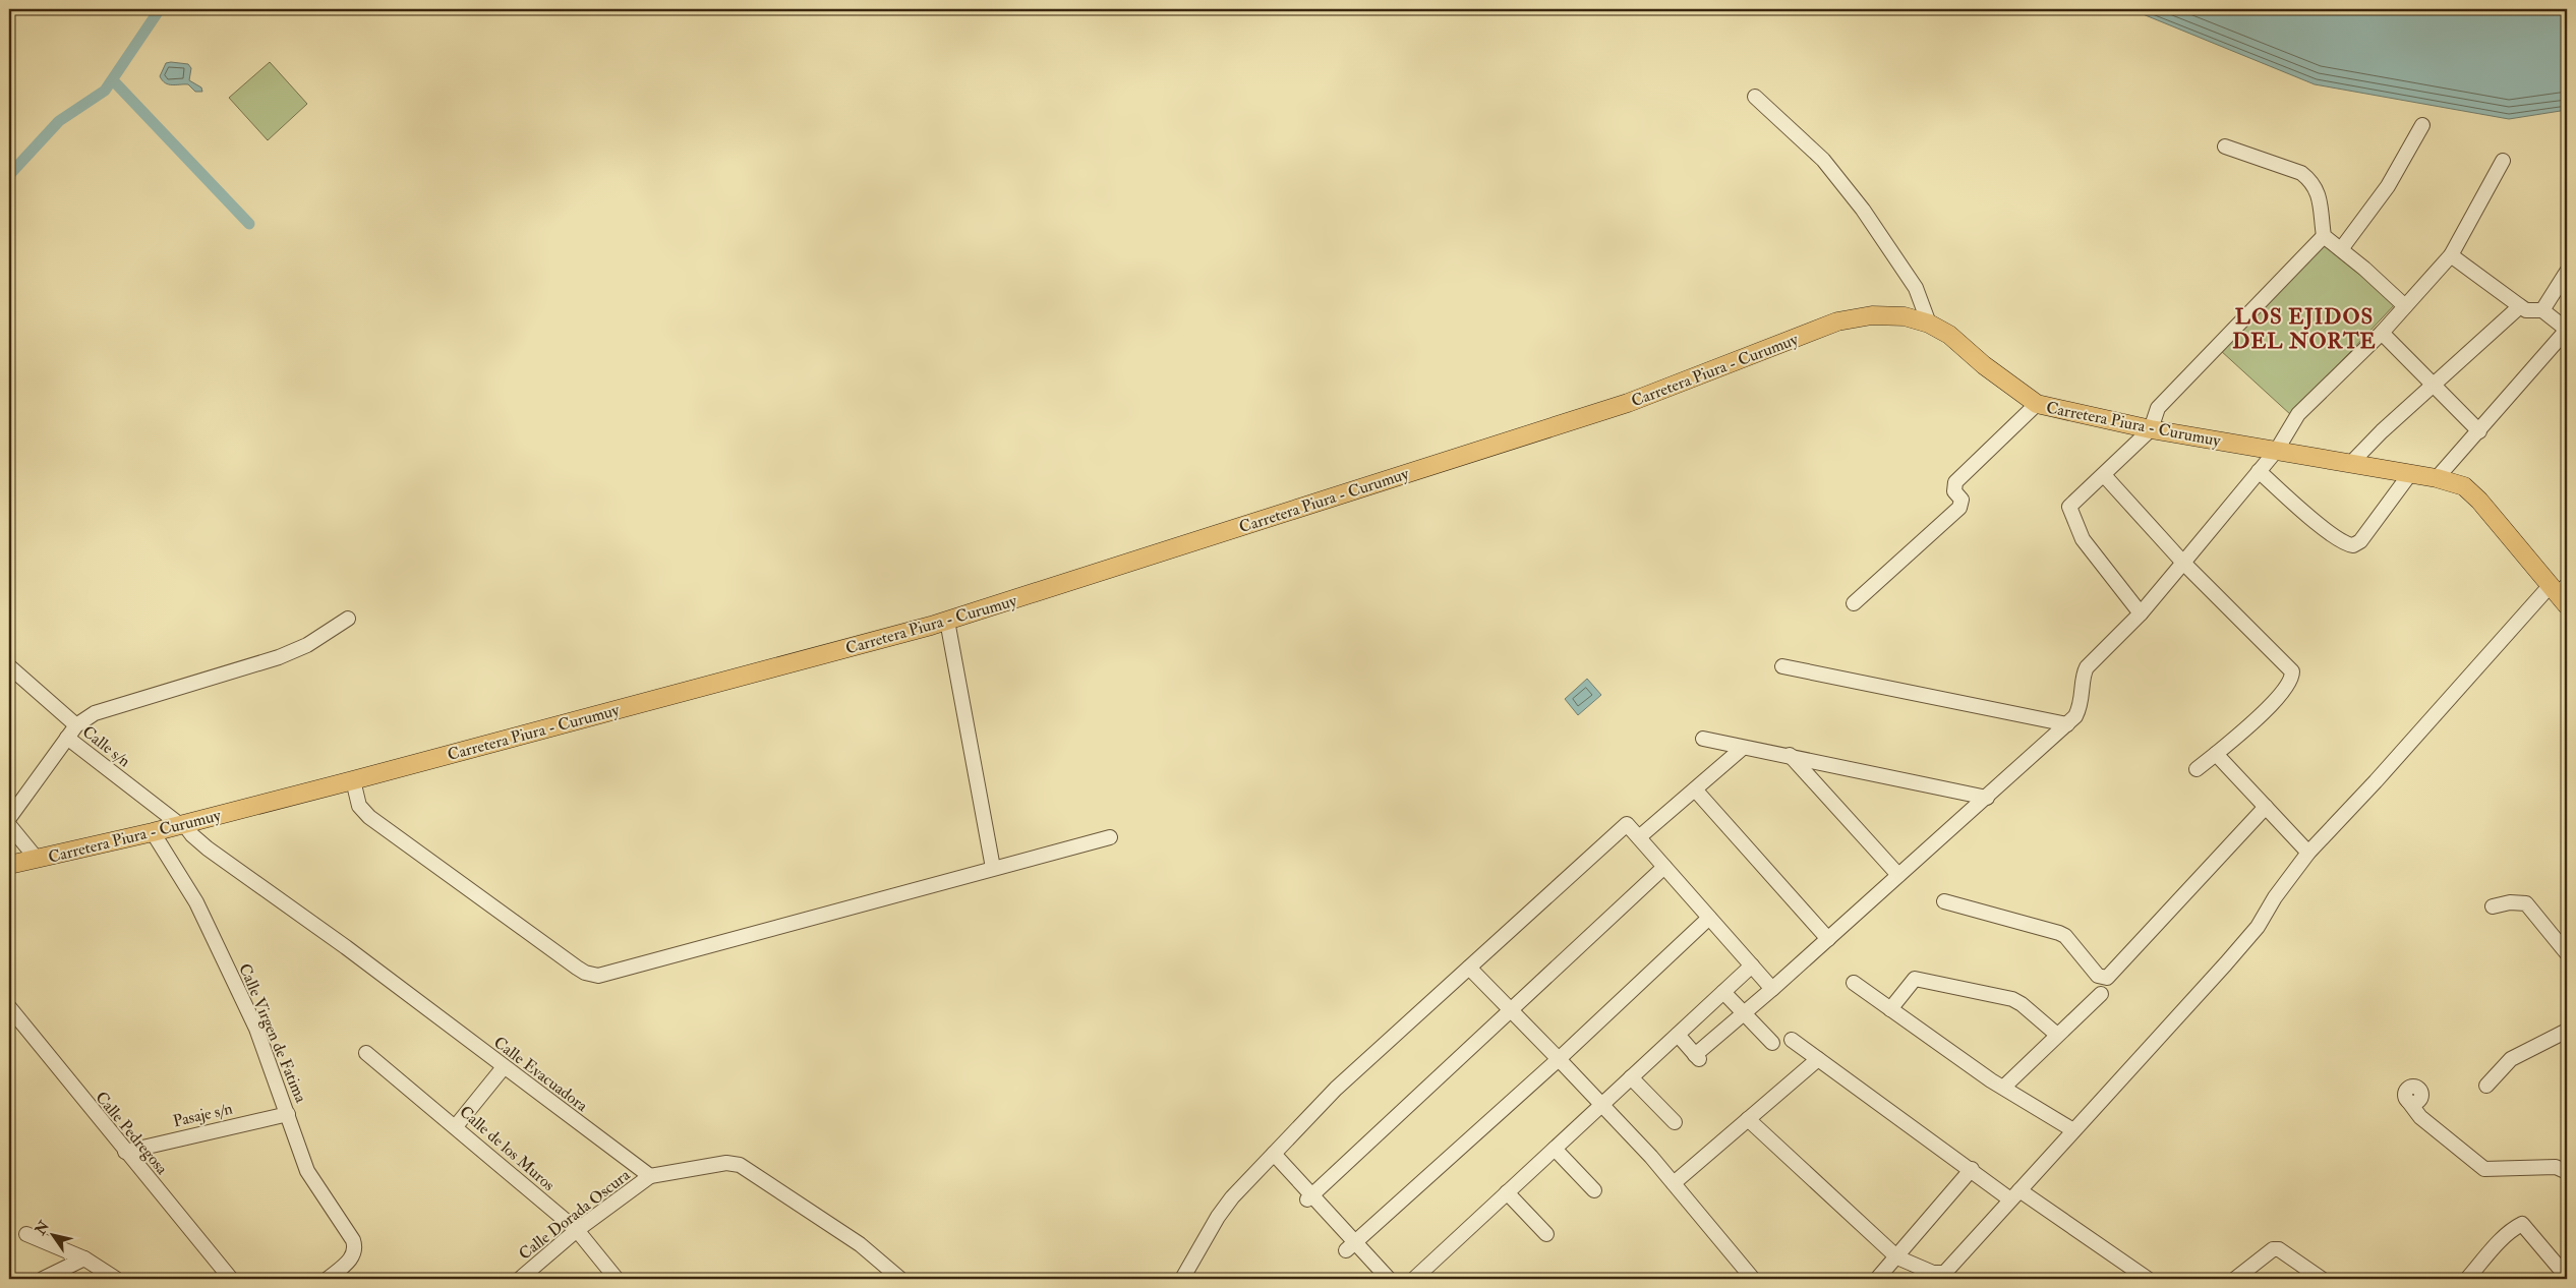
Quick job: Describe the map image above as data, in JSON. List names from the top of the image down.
{
  "streets": {
    "main road": ["Carretera Piura - Curumuy"],
    "street": [
      "Calle s/n",
      "Calle Virgen de Fatima",
      "Calle Evacuadora",
      "Pasaje s/n",
      "Calle Pedregosa",
      "Calle de los Muros",
      "Calle Dorada Oscura"
    ]
  },
  "crossings": [
    ["Carretera Piura - Curumuy", "Calle s/n"],
    ["Carretera Piura - Curumuy", "Calle Virgen de Fatima"],
    ["Carretera Piura - Curumuy", "Calle Evacuadora"],
    ["Calle s/n", "Calle Evacuadora"],
    ["Calle Virgen de Fatima", "Pasaje s/n"],
    ["Calle Evacuadora", "Calle Dorada Oscura"],
    ["Pasaje s/n", "Calle Pedregosa"],
    ["Calle de los Muros", "Calle Dorada Oscura"]
  ],
  "districts": ["LOS EJIDOS DEL NORTE"],
  "north": "top left"
}
